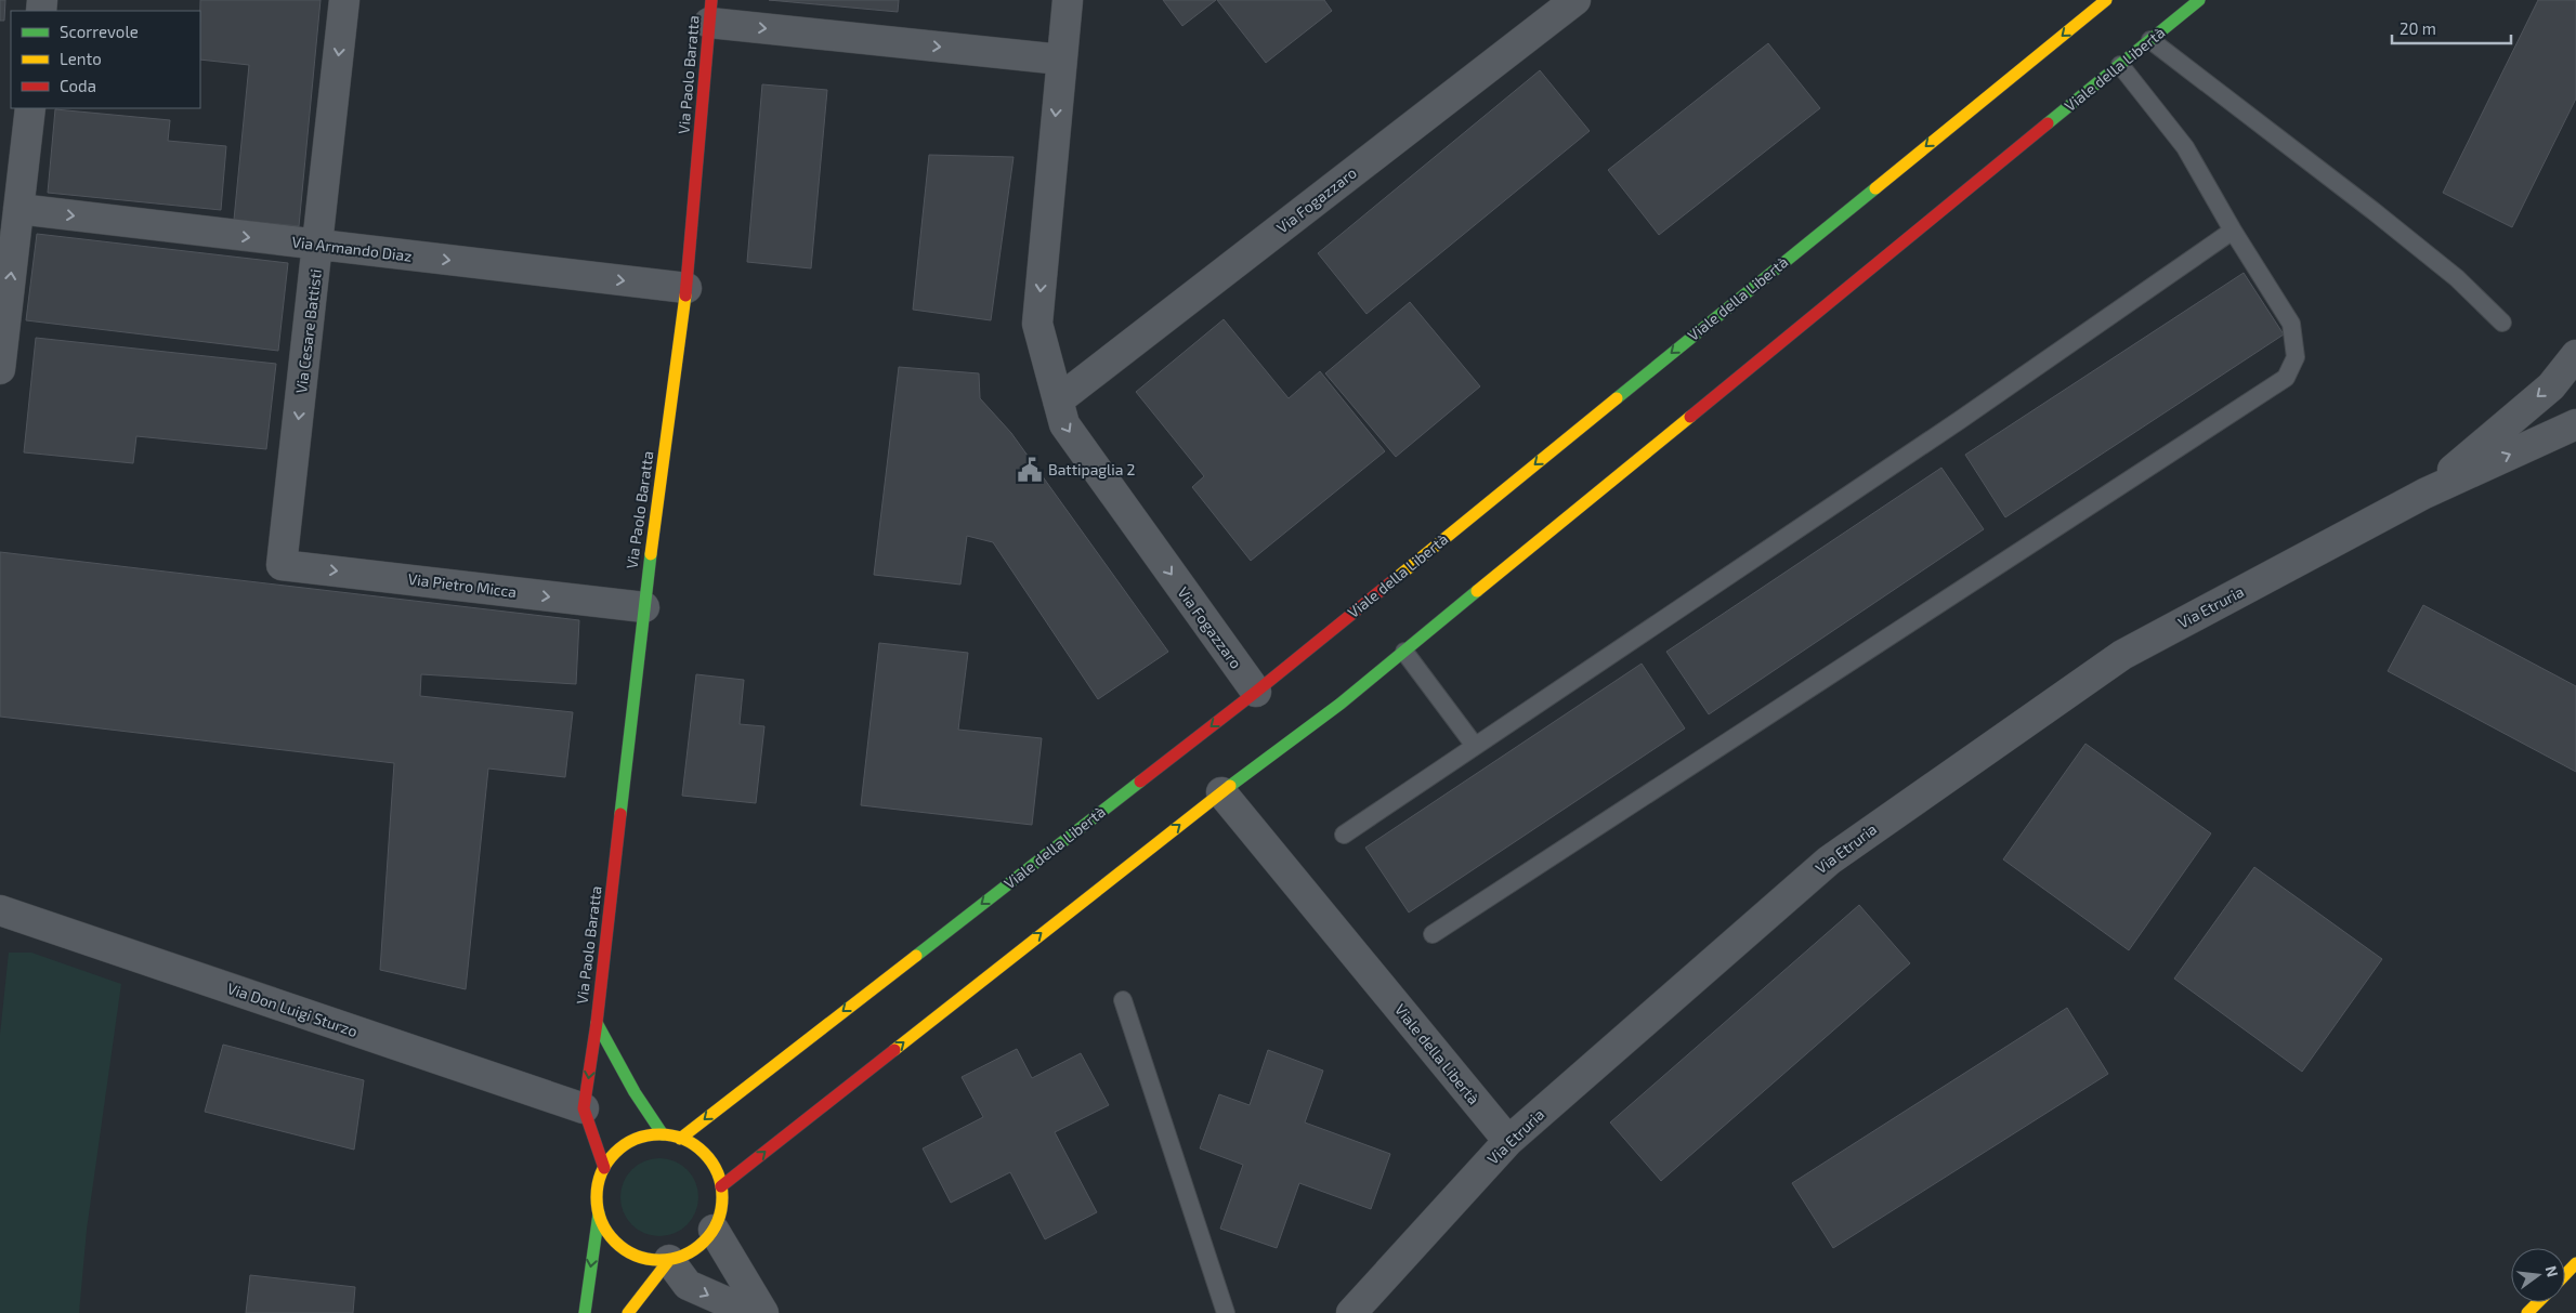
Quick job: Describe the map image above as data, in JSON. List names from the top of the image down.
{
  "streets": {
    "main road": ["Viale della Libertà", "Via Paolo Baratta"],
    "street": [
      "Via Fogazzaro",
      "Via Armando Diaz",
      "Via Cesare Battisti",
      "Via Pietro Micca",
      "Via Etruria",
      "Via Don Luigi Sturzo"
    ]
  },
  "crossings": [
    ["Viale della Libertà", "Via Paolo Baratta"],
    ["Viale della Libertà", "Via Fogazzaro"],
    ["Viale della Libertà", "Via Etruria"],
    ["Via Paolo Baratta", "Via Armando Diaz"],
    ["Via Paolo Baratta", "Via Pietro Micca"],
    ["Via Paolo Baratta", "Via Don Luigi Sturzo"],
    ["Via Armando Diaz", "Via Cesare Battisti"],
    ["Via Cesare Battisti", "Via Pietro Micca"]
  ],
  "one_way": [
    "Via Fogazzaro",
    "Via Armando Diaz",
    "Via Cesare Battisti",
    "Via Pietro Micca"
  ],
  "places": {
    "public building": ["Battipaglia 2"]
  },
  "legend": ["Scorrevole", "Lento", "Coda"],
  "scale_bar": "20 m",
  "north": "right"
}
